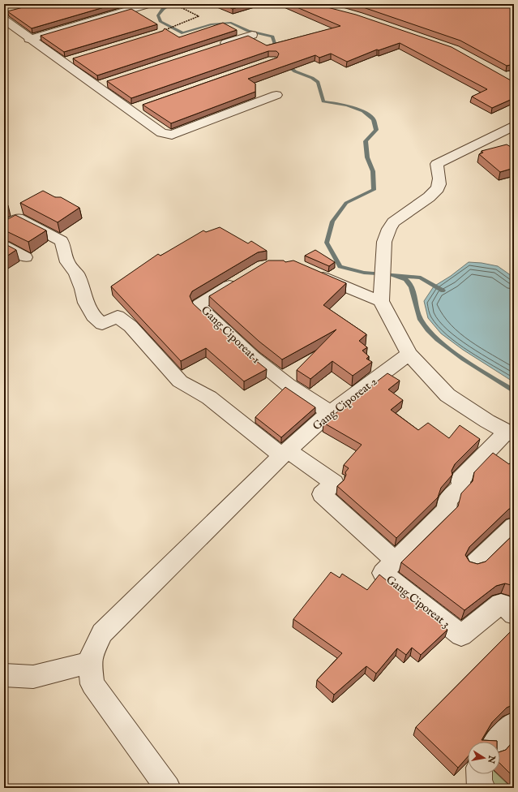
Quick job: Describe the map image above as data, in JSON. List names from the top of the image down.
{
  "streets": {
    "street": ["Gang Ciporeat 1", "Gang Ciporeat 2", "Gang Ciporeat 3"]
  },
  "crossings": [
    ["Gang Ciporeat 1", "Gang Ciporeat 2"]
  ],
  "north": "right"
}
